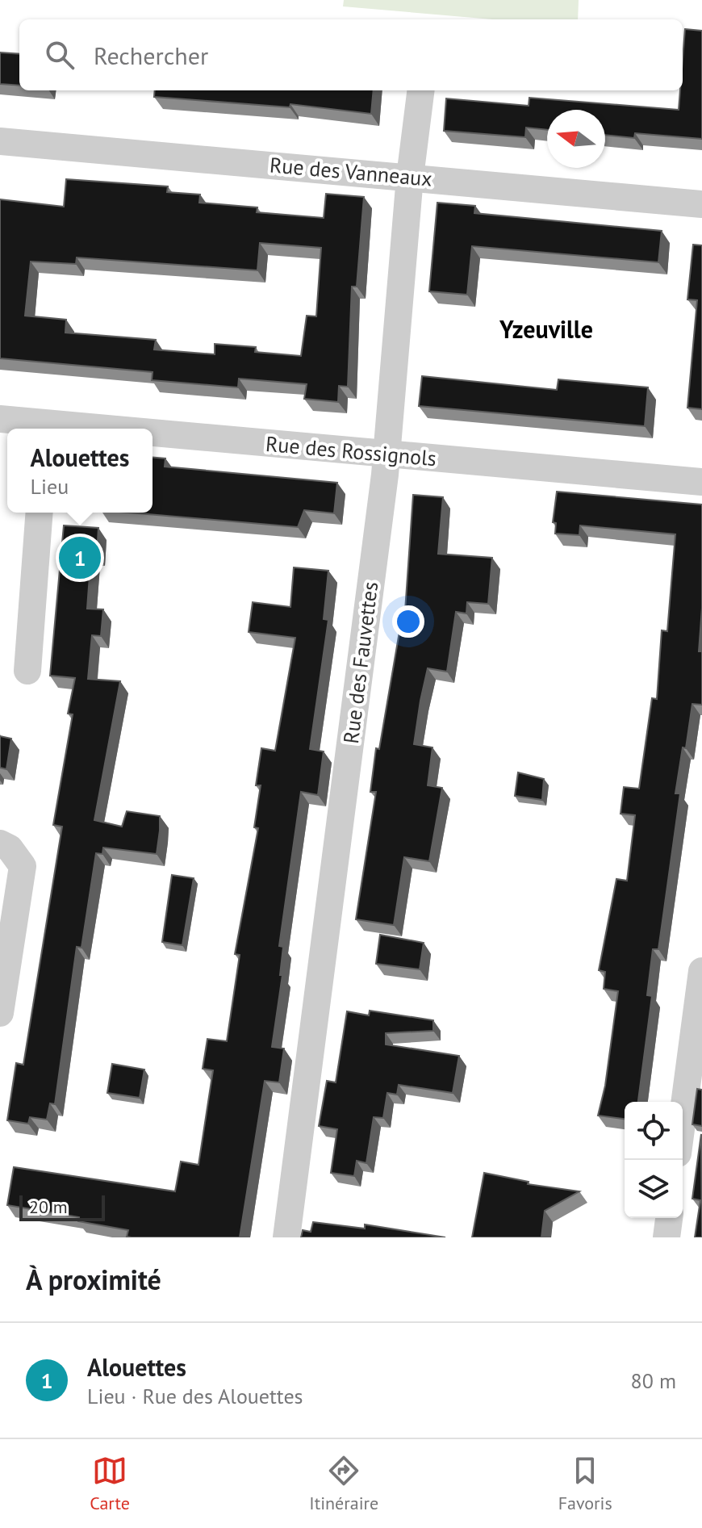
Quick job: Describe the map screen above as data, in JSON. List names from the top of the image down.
{
  "streets": {
    "street": ["Rue des Vanneaux", "Rue des Rossignols", "Rue des Fauvettes"]
  },
  "crossings": [
    ["Rue des Vanneaux", "Rue des Fauvettes"],
    ["Rue des Rossignols", "Rue des Fauvettes"]
  ],
  "districts": ["Yzeuville"],
  "scale_bar": "20 m",
  "north": "left",
  "page": {
    "search": "Rechercher",
    "popup": ["Alouettes", "Lieu"],
    "pins": "1",
    "scale": "20 m",
    "heading": "À proximité",
    "list": [
      {
        "mark": "1",
        "name": "Alouettes",
        "note": "Lieu · Rue des Alouettes",
        "value": "80 m"
      }
    ],
    "nav": ["Carte", "Itinéraire", "Favoris"]
  }
}
